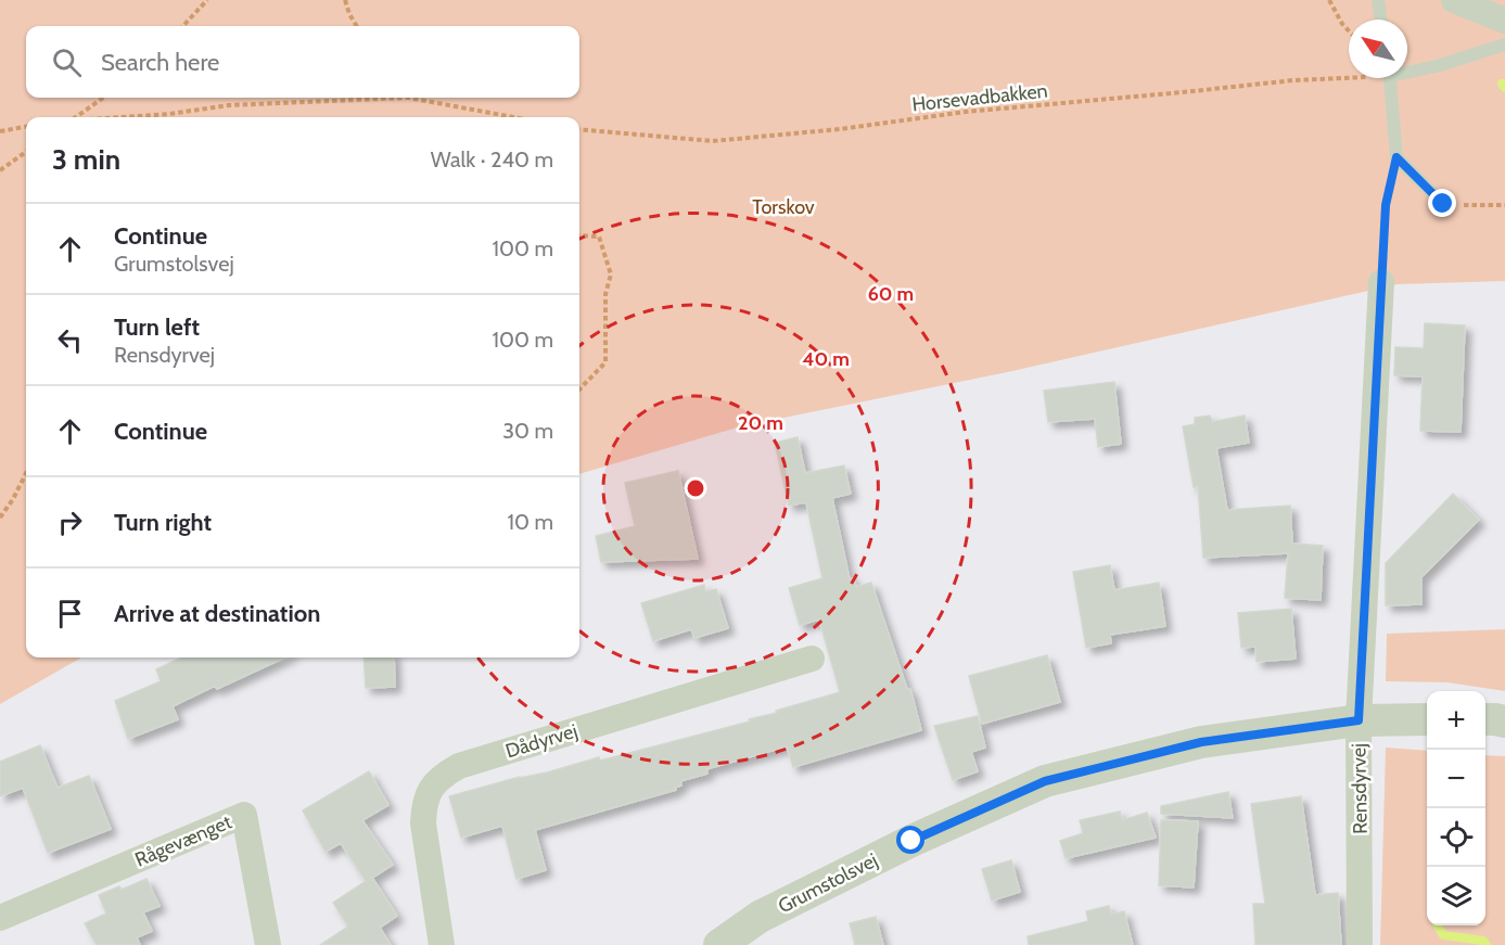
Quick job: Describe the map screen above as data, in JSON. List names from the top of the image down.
{
  "streets": {
    "street": [
      "Dådyrvej",
      "Rensdyrvej",
      "Rågevænget",
      "Grumstolsvej"
    ],
    "path": ["Horsevadbakken"]
  },
  "crossings": [
    ["Rensdyrvej", "Grumstolsvej"]
  ],
  "parks": ["Torskov"],
  "north": "top left",
  "page": {
    "search": "Search here",
    "heading": ["3 min", "Walk · 240 m"],
    "list": [
      ["Continue", "Grumstolsvej", "100 m"],
      ["Turn left", "Rensdyrvej", "100 m"],
      ["Continue", "30 m"],
      ["Turn right", "10 m"],
      "Arrive at destination"
    ],
    "map_buttons": ["+", "−"]
  },
  "rings": ["60 m", "40 m", "20 m"]
}
